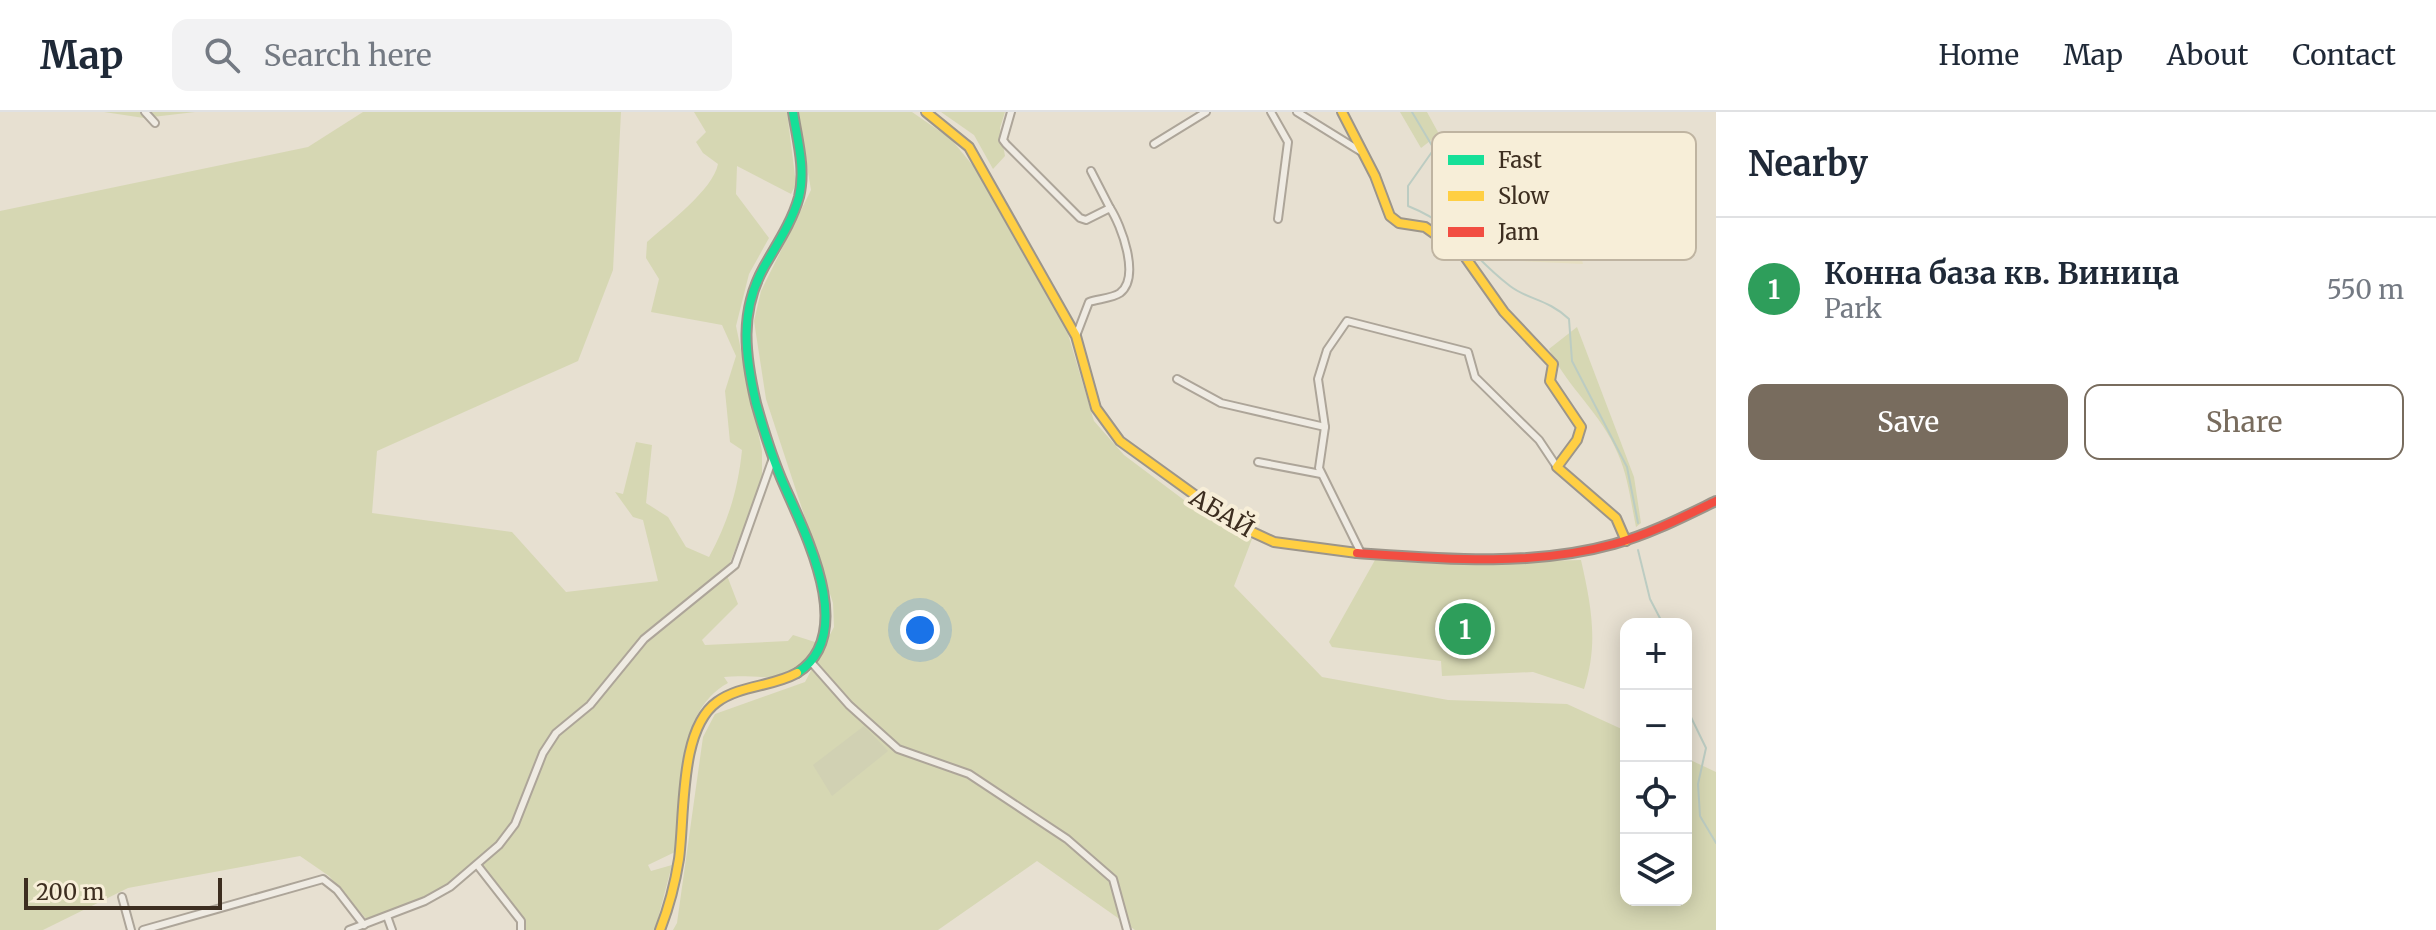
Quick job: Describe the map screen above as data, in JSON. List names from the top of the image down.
{
  "streets": {
    "street": ["АБАЙ"]
  },
  "legend": ["Fast", "Slow", "Jam"],
  "scale_bar": "200 m",
  "page": {
    "header": "Map",
    "search": "Search here",
    "nav": [
      "Home",
      "Map",
      "About",
      "Contact"
    ],
    "heading": "Nearby",
    "list": [
      {
        "mark": "1",
        "name": "Конна база кв. Виница",
        "note": "Park",
        "value": "550 m"
      }
    ],
    "buttons": ["Save", "Share"],
    "pins": "1",
    "map_buttons": ["+", "−"],
    "scale": "200 m"
  }
}
